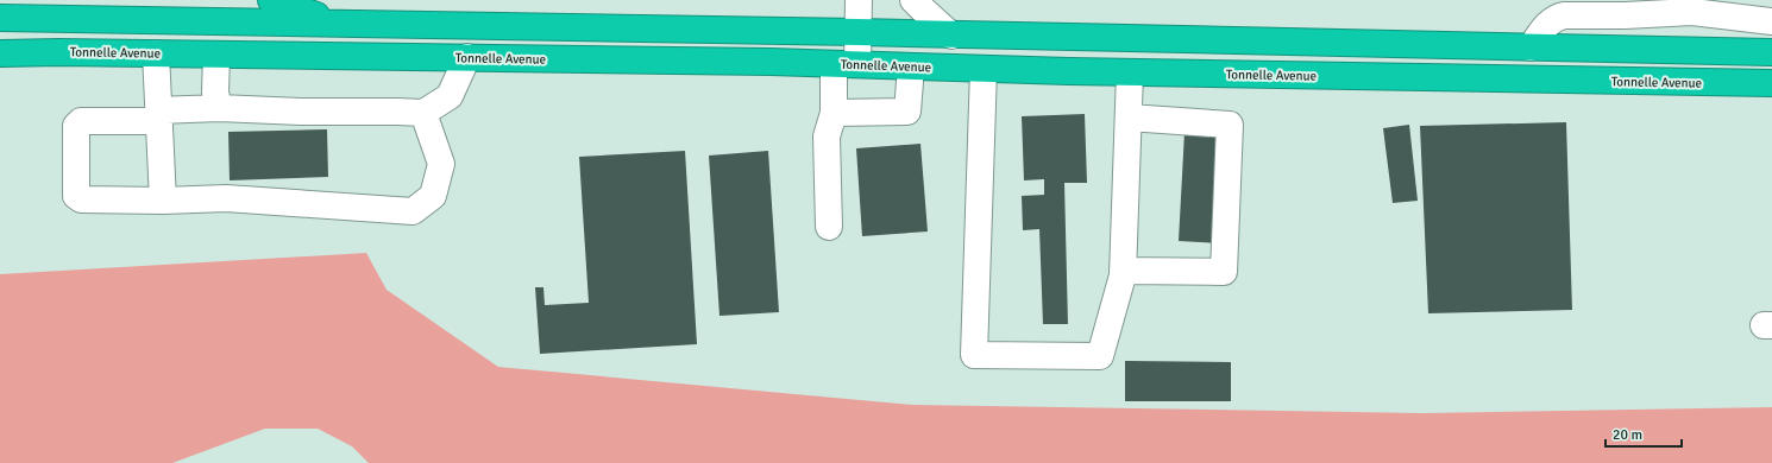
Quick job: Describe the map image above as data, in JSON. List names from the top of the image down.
{
  "streets": {
    "highway": ["Tonnelle Avenue"]
  },
  "scale_bar": "20 m"
}
